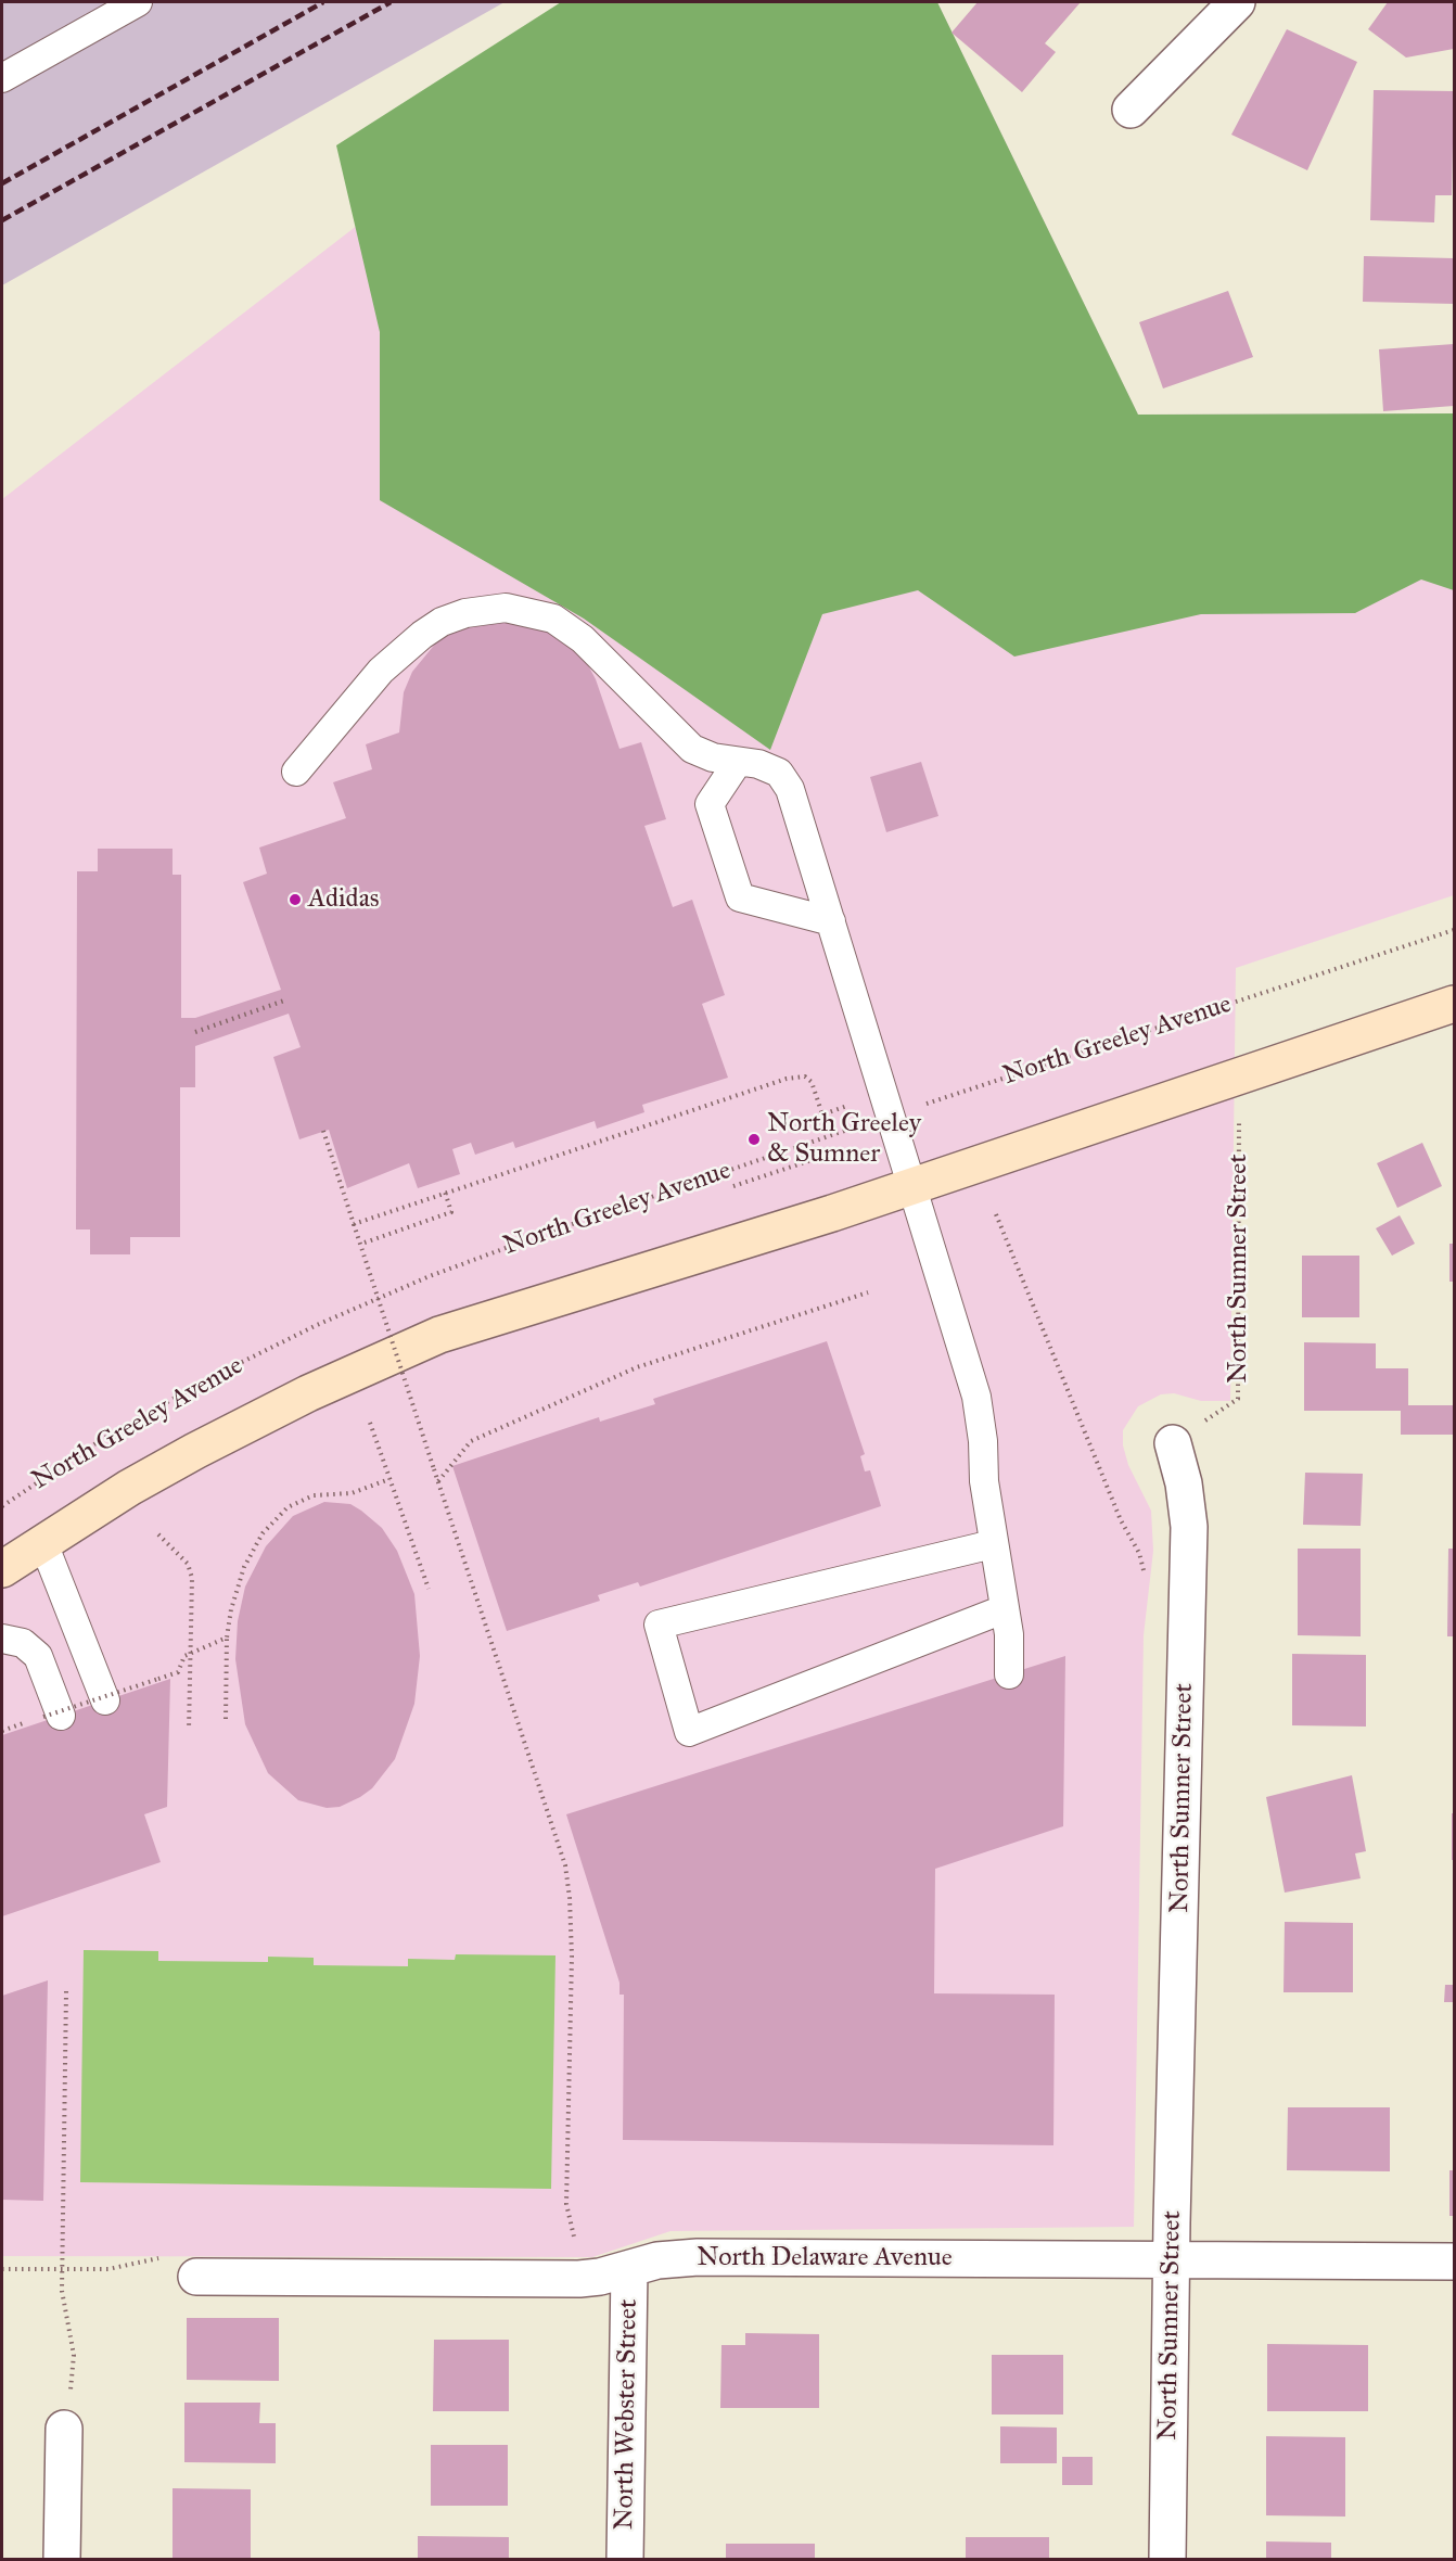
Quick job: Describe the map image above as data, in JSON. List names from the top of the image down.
{
  "streets": {
    "main road": ["North Greeley Avenue"],
    "street": ["North Sumner Street", "North Delaware Avenue", "North Webster Street"]
  },
  "crossings": [
    ["North Greeley Avenue", "North Sumner Street"],
    ["North Sumner Street", "North Delaware Avenue"],
    ["North Delaware Avenue", "North Webster Street"]
  ],
  "places": ["Adidas", "North Greeley & Sumner"]
}
